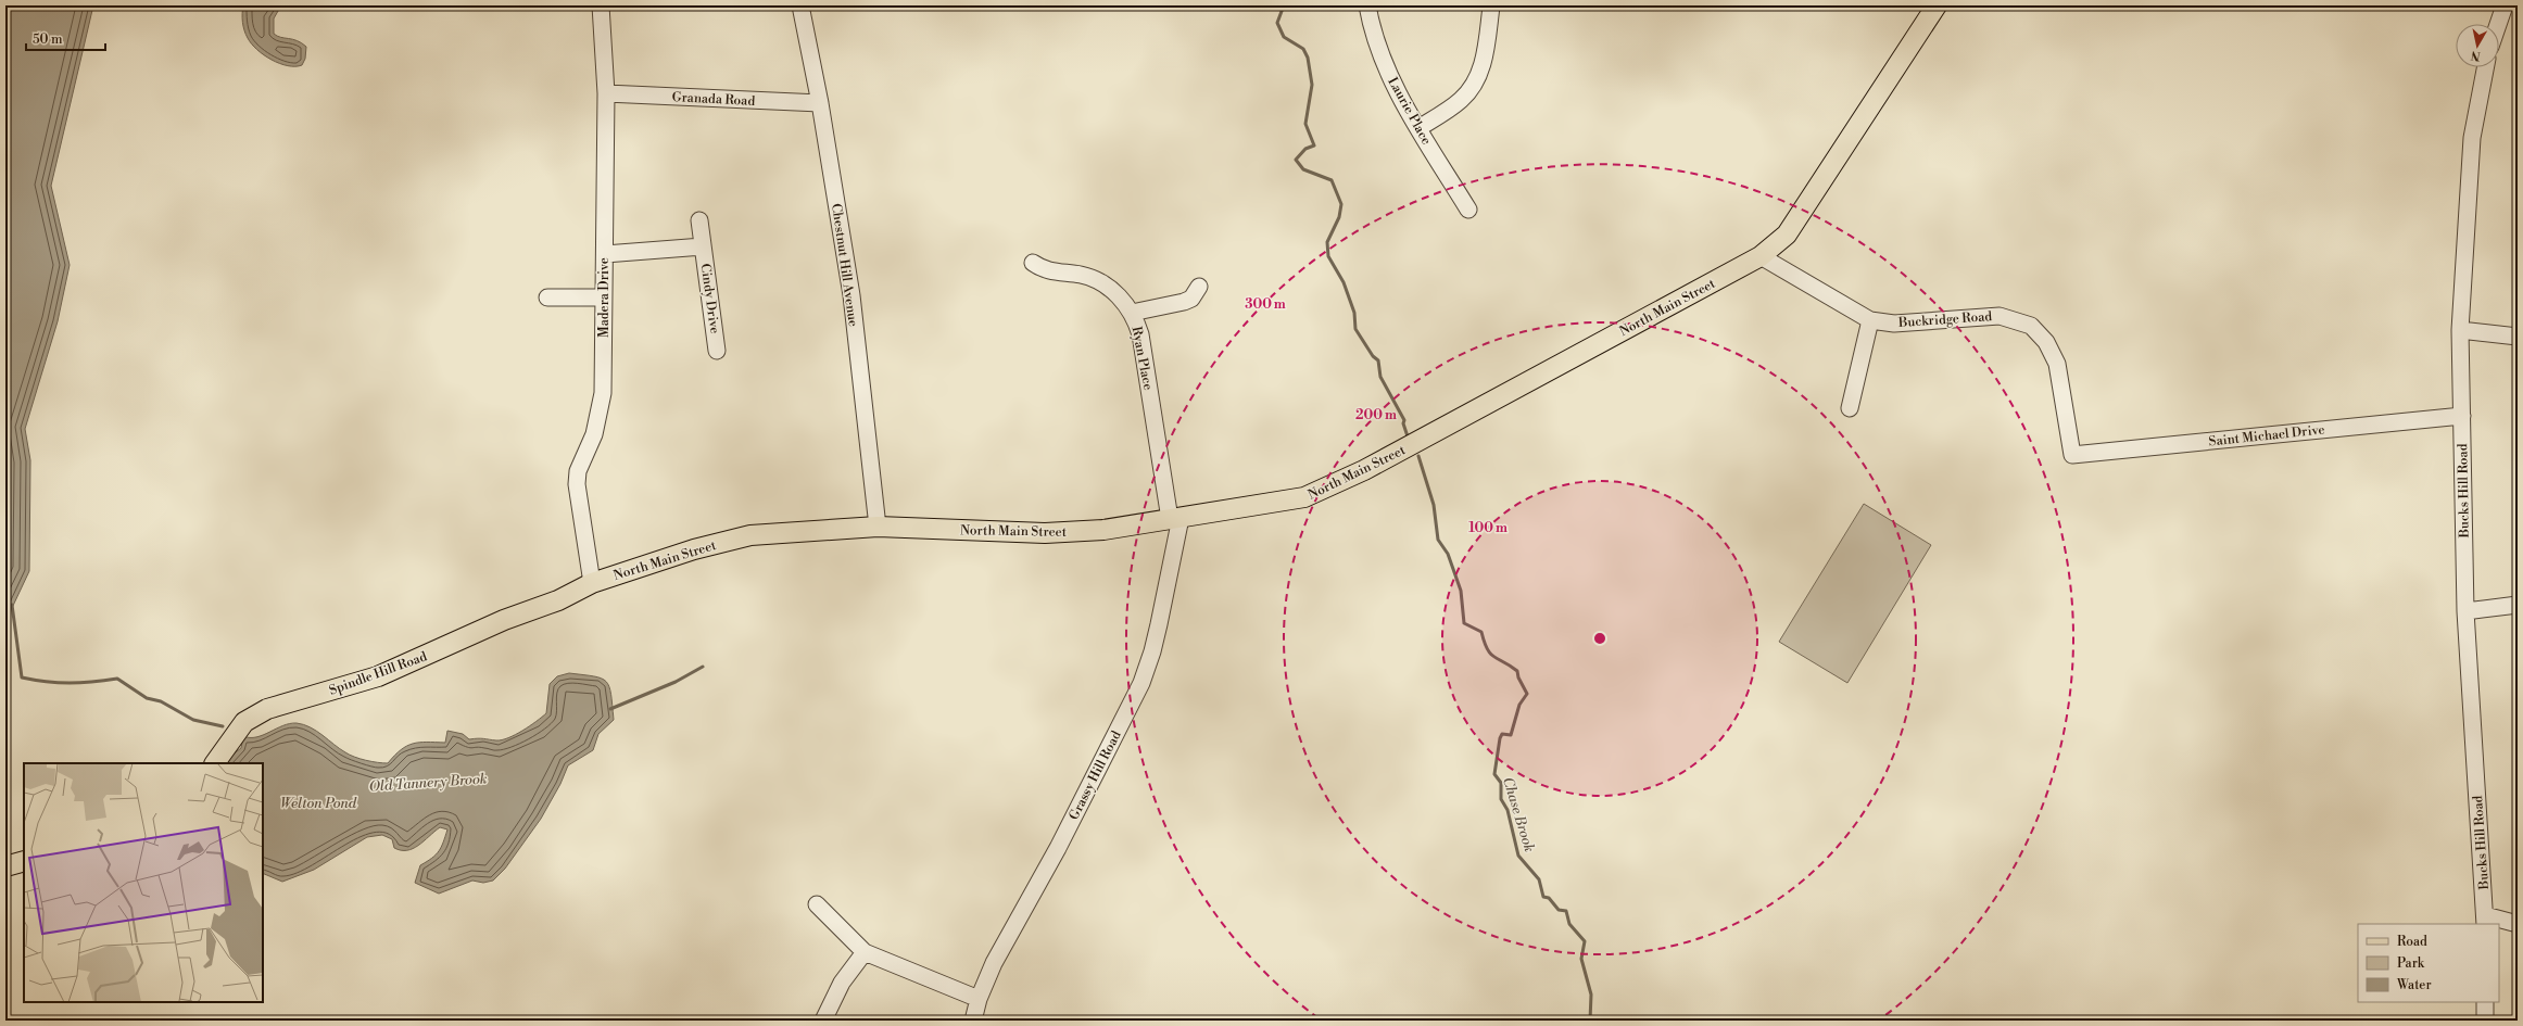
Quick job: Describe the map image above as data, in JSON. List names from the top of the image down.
{
  "streets": {
    "main road": ["North Main Street", "Spindle Hill Road"],
    "street": [
      "Granada Road",
      "Laurie Place",
      "Chestnut Hill Avenue",
      "Madera Drive",
      "Cindy Drive",
      "Buckridge Road",
      "Ryan Place",
      "Saint Michael Drive",
      "Bucks Hill Road",
      "Grassy Hill Road"
    ]
  },
  "crossings": [
    ["Granada Road", "Chestnut Hill Avenue"],
    ["Granada Road", "Madera Drive"],
    ["Chestnut Hill Avenue", "North Main Street"],
    ["Madera Drive", "Cindy Drive"],
    ["Madera Drive", "North Main Street"],
    ["North Main Street", "Buckridge Road"],
    ["North Main Street", "Ryan Place"],
    ["North Main Street", "Spindle Hill Road"],
    ["North Main Street", "Grassy Hill Road"],
    ["Buckridge Road", "Saint Michael Drive"],
    ["Ryan Place", "Grassy Hill Road"],
    ["Saint Michael Drive", "Bucks Hill Road"]
  ],
  "water": ["Old Tannery Brook", "Welton Pond", "Chase Brook"],
  "legend": ["Road", "Park", "Water"],
  "scale_bar": "50 m",
  "north": "bottom",
  "rings": ["300 m", "200 m", "100 m"]
}
